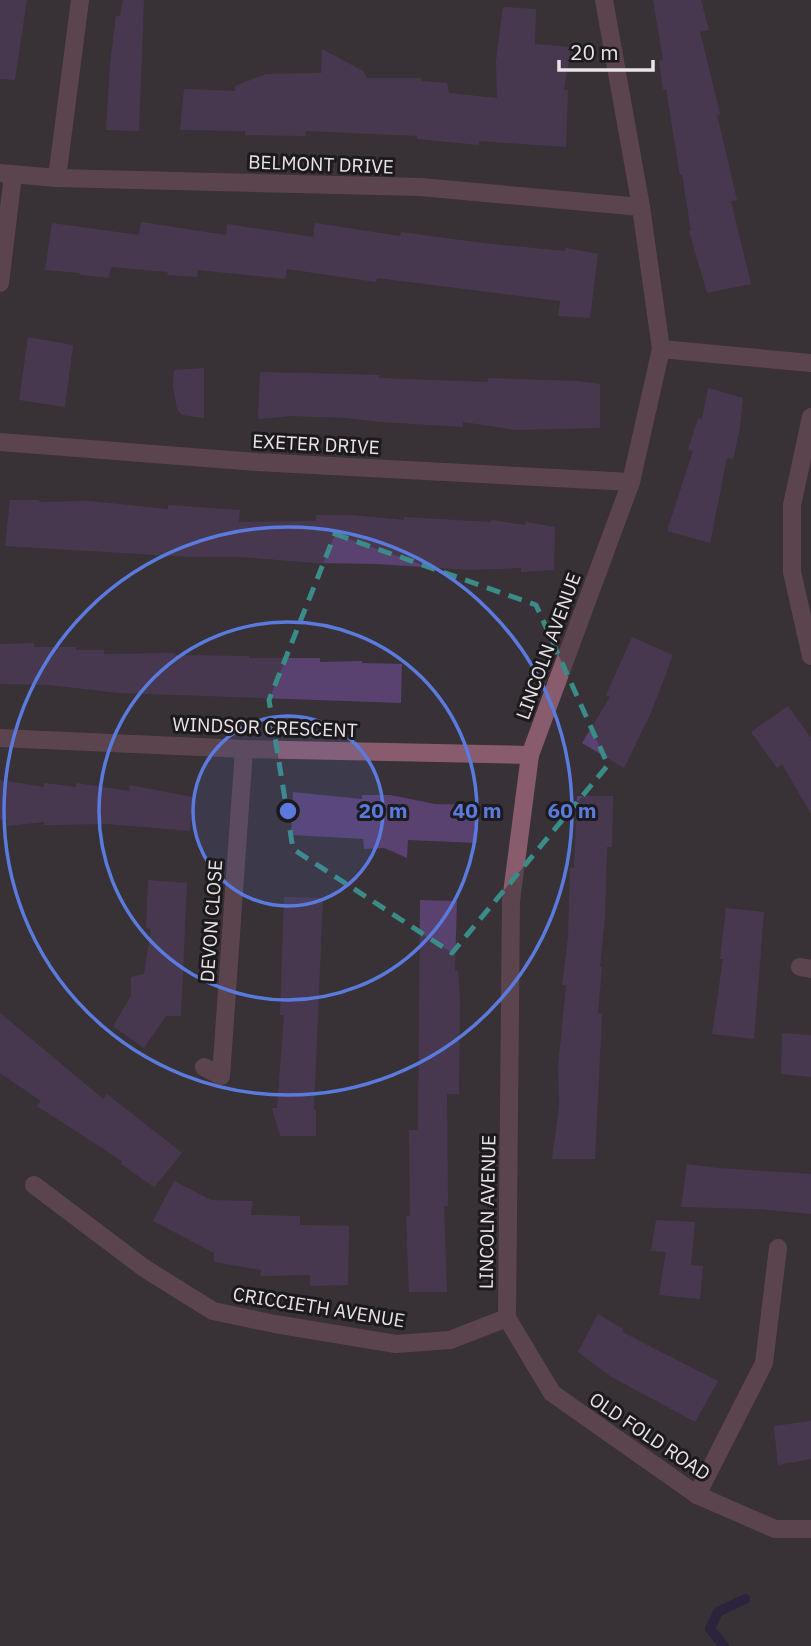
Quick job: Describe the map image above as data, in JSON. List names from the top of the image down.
{
  "streets": {
    "street": [
      "BELMONT DRIVE",
      "EXETER DRIVE",
      "LINCOLN AVENUE",
      "WINDSOR CRESCENT",
      "DEVON CLOSE",
      "CRICCIETH AVENUE",
      "OLD FOLD ROAD"
    ]
  },
  "crossings": [
    ["BELMONT DRIVE", "LINCOLN AVENUE"],
    ["EXETER DRIVE", "LINCOLN AVENUE"],
    ["LINCOLN AVENUE", "WINDSOR CRESCENT"],
    ["LINCOLN AVENUE", "CRICCIETH AVENUE"],
    ["LINCOLN AVENUE", "OLD FOLD ROAD"],
    ["WINDSOR CRESCENT", "DEVON CLOSE"],
    ["CRICCIETH AVENUE", "OLD FOLD ROAD"]
  ],
  "scale_bar": "20 m",
  "rings": ["20 m", "40 m", "60 m"]
}
